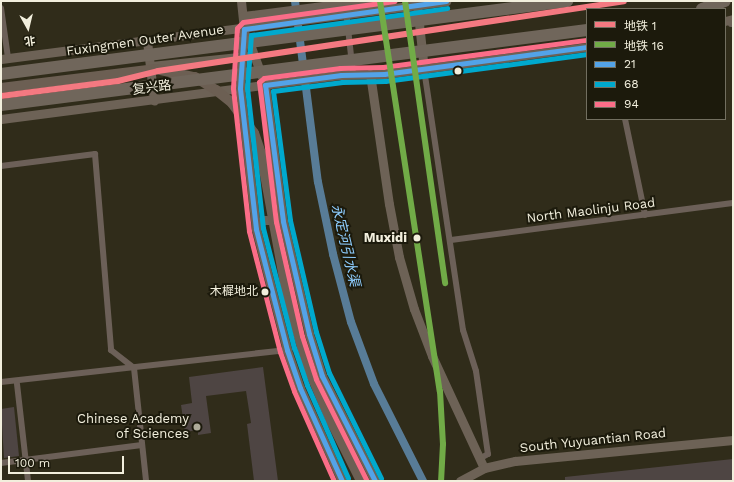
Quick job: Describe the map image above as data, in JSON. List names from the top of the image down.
{
  "streets": {
    "highway": ["Fuxingmen Outer Avenue"],
    "street": ["复兴路", "North Maolinju Road", "South Yuyuantian Road"]
  },
  "water": ["永定河引水渠"],
  "places": ["Muxidi", "木樨地北", "Chinese Academy of Sciences"],
  "lines": [
    "metro line 1",
    "metro line 16",
    "transit line 21",
    "transit line 94",
    "transit line 68"
  ],
  "legend": [
    "地铁 1",
    "地铁 16",
    "21",
    "68",
    "94"
  ],
  "scale_bar": "100 m",
  "north": "bottom"
}
